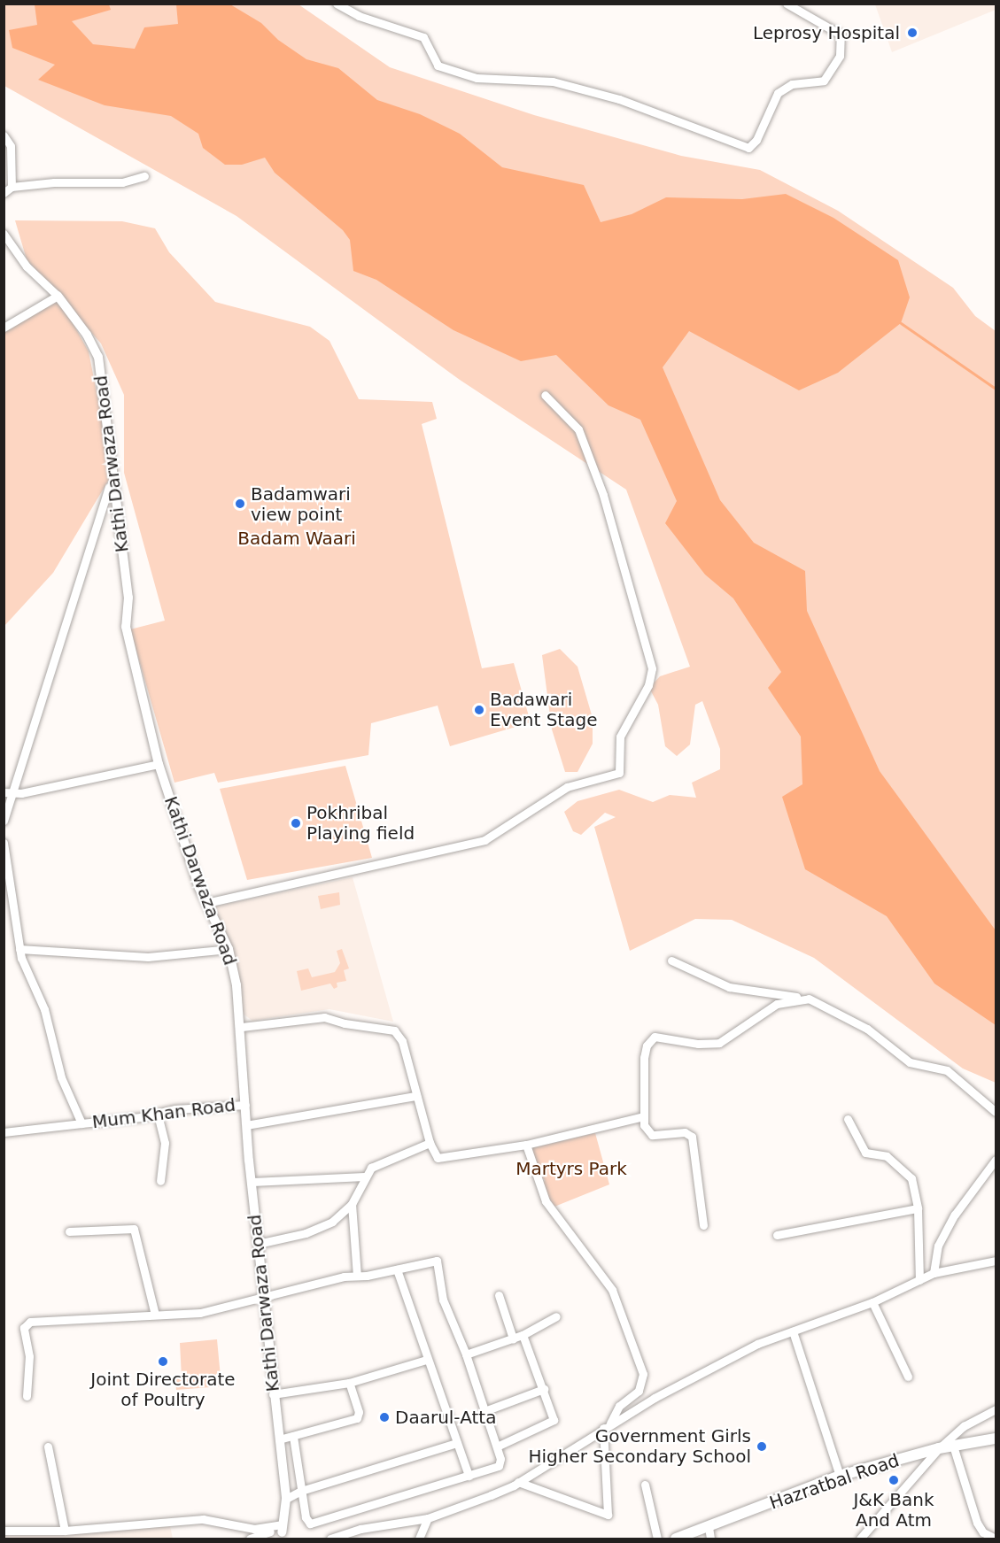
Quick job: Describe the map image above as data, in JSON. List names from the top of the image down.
{
  "streets": {
    "main road": ["Hazratbal Road"],
    "street": ["Kathi Darwaza Road", "Mum Khan Road"]
  },
  "crossings": [
    ["Kathi Darwaza Road", "Mum Khan Road"]
  ],
  "parks": ["Badam Waari", "Martyrs Park"],
  "places": [
    "Leprosy Hospital",
    "Badamwari view point",
    "Badawari Event Stage",
    "Pokhribal Playing field",
    "Joint Directorate of Poultry",
    "Daarul-Atta",
    "Government Girls Higher Secondary School",
    "J&K Bank And Atm"
  ]
}
